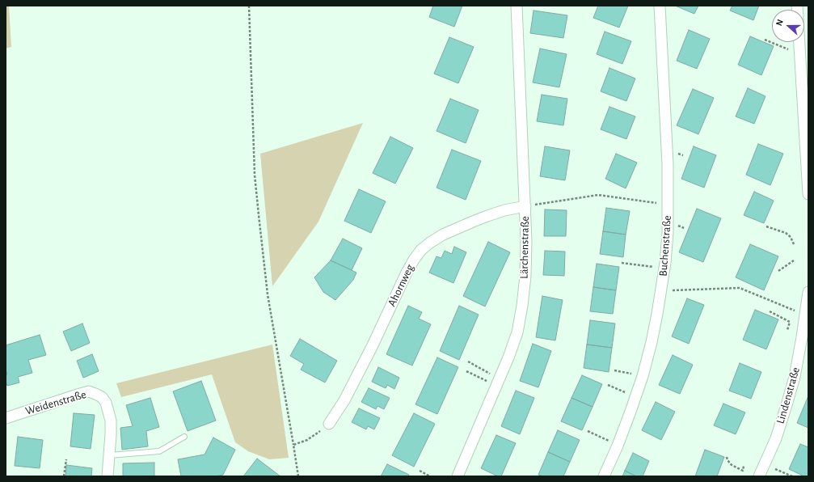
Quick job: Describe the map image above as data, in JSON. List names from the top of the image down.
{
  "streets": {
    "street": [
      "Buchenstraße",
      "Lärchenstraße",
      "Ahornweg",
      "Lindenstraße",
      "Weidenstraße"
    ]
  },
  "crossings": [
    ["Lärchenstraße", "Ahornweg"]
  ],
  "north": "left"
}
